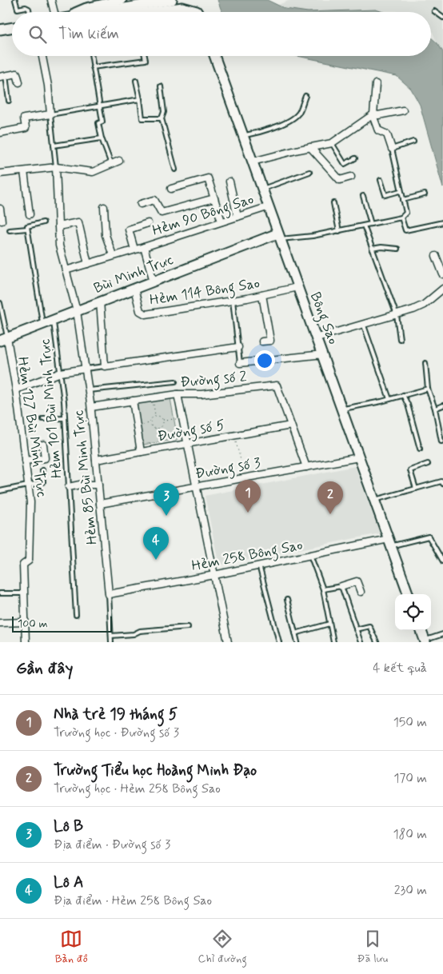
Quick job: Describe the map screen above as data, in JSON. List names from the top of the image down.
{
  "streets": {
    "street": [
      "Hẻm 90 Bông Sao",
      "Bùi Minh Trực",
      "Hẻm 114 Bông Sao",
      "Bông Sao",
      "Đường số 2",
      "Hẻm 127 Bùi Minh Trực",
      "Đường số 5",
      "Đường số 3",
      "Hẻm 85 Bùi Minh Trực",
      "Hẻm 258 Bông Sao"
    ],
    "lane": ["Hẻm 101 Bùi Minh Trực"]
  },
  "crossings": [
    ["Hẻm 90 Bông Sao", "Bông Sao"],
    ["Hẻm 90 Bông Sao", "Hẻm 85 Bùi Minh Trực"],
    ["Bùi Minh Trực", "Hẻm 114 Bông Sao"],
    ["Bùi Minh Trực", "Bông Sao"],
    ["Bùi Minh Trực", "Hẻm 101 Bùi Minh Trực"],
    ["Bùi Minh Trực", "Hẻm 127 Bùi Minh Trực"],
    ["Bùi Minh Trực", "Hẻm 85 Bùi Minh Trực"],
    ["Hẻm 114 Bông Sao", "Bông Sao"],
    ["Bông Sao", "Đường số 3"],
    ["Bông Sao", "Hẻm 258 Bông Sao"],
    ["Đường số 2", "Đường số 5"],
    ["Đường số 2", "Đường số 3"],
    ["Đường số 2", "Hẻm 85 Bùi Minh Trực"],
    ["Đường số 5", "Hẻm 85 Bùi Minh Trực"],
    ["Đường số 3", "Hẻm 85 Bùi Minh Trực"],
    ["Hẻm 85 Bùi Minh Trực", "Hẻm 258 Bông Sao"]
  ],
  "scale_bar": "100 m",
  "page": {
    "search": "Tìm kiếm",
    "pins": [
      "1",
      "2",
      "3",
      "4"
    ],
    "scale": "100 m",
    "heading": ["Gần đây", "4 kết quả"],
    "list": [
      {
        "mark": "1",
        "name": "Nhà trẻ 19 tháng 5",
        "note": "Trường học · Đường số 3",
        "value": "150 m"
      },
      {
        "mark": "2",
        "name": "Trường Tiểu học Hoàng Minh Đạo",
        "note": "Trường học · Hẻm 258 Bông Sao",
        "value": "170 m"
      },
      {
        "mark": "3",
        "name": "Lô B",
        "note": "Địa điểm · Đường số 3",
        "value": "180 m"
      },
      {
        "mark": "4",
        "name": "Lô A",
        "note": "Địa điểm · Hẻm 258 Bông Sao",
        "value": "230 m"
      }
    ],
    "nav": ["Bản đồ", "Chỉ đường", "Đã lưu"]
  }
}
